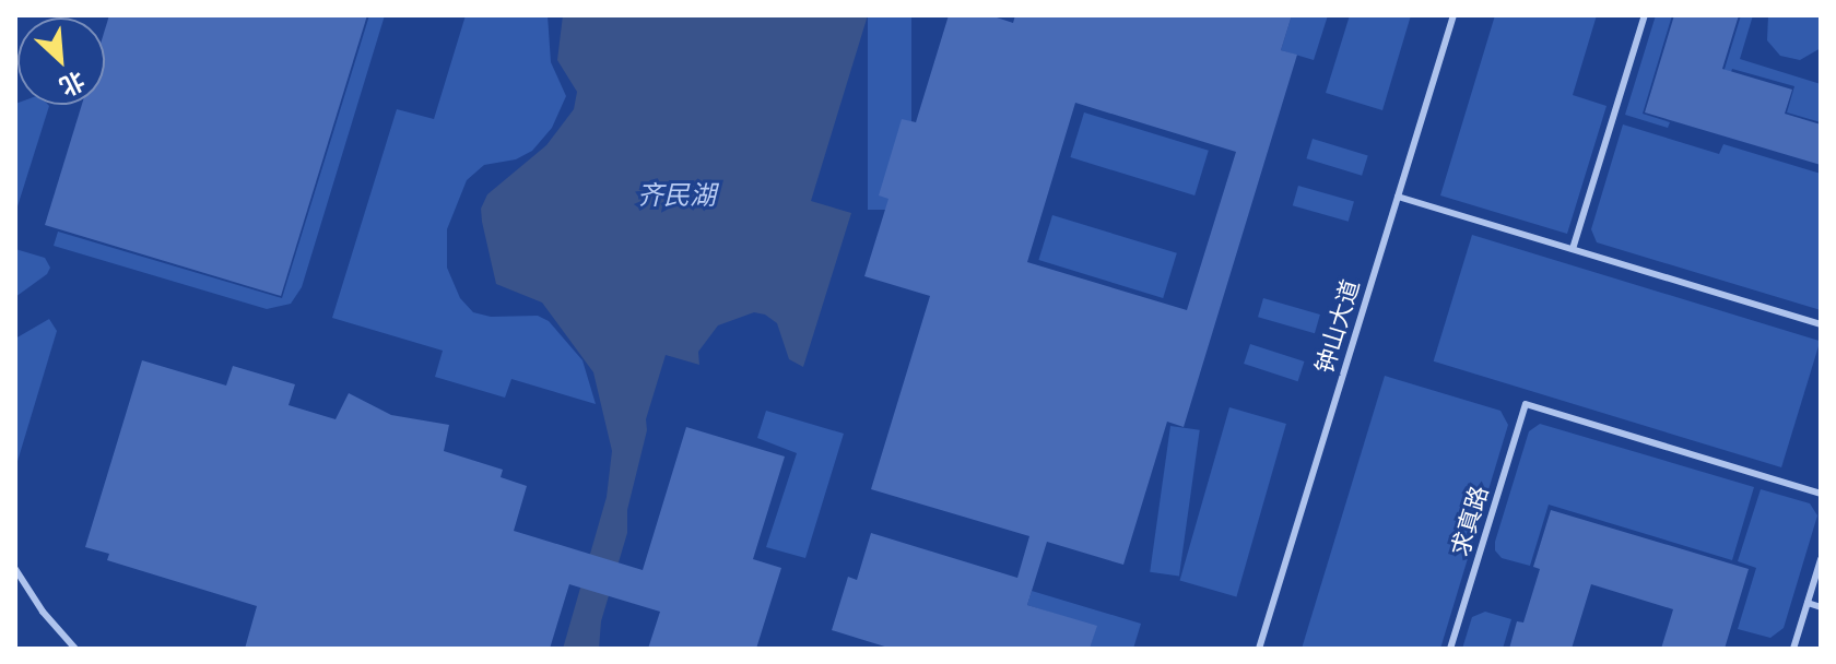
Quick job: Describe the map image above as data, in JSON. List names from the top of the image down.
{
  "streets": {
    "lane": ["钟山大道", "求真路"]
  },
  "water": ["齐民湖"],
  "north": "bottom right"
}
